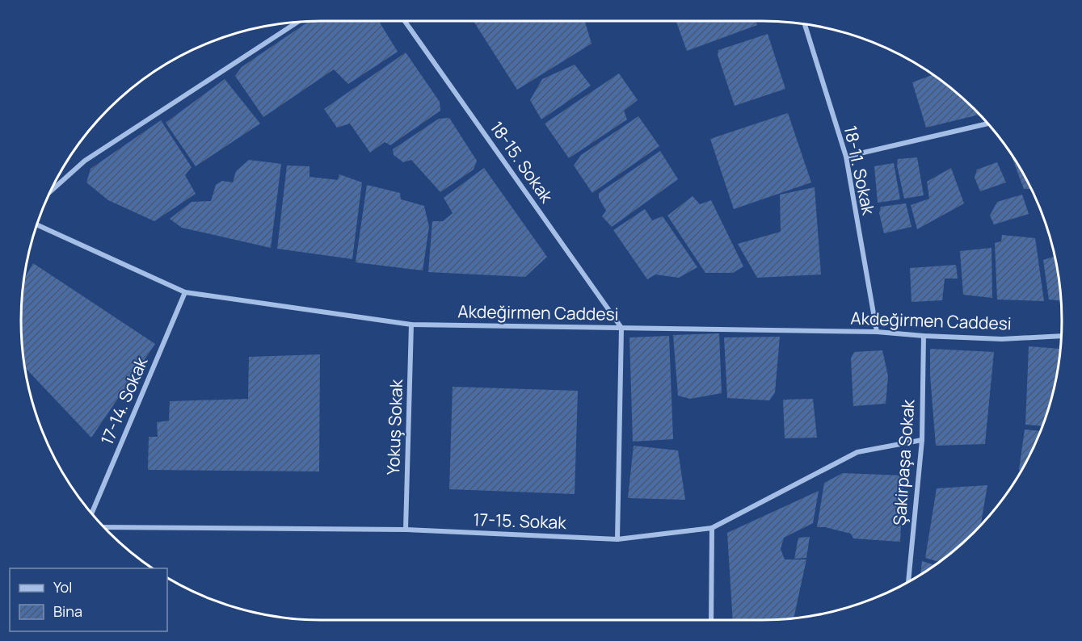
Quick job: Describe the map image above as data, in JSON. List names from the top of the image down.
{
  "streets": {
    "street": [
      "18-15. Sokak",
      "18-11. Sokak",
      "Akdeğirmen Caddesi",
      "17-14. Sokak",
      "Yokuş Sokak",
      "Şakirpaşa Sokak",
      "17-15. Sokak"
    ]
  },
  "crossings": [
    ["18-15. Sokak", "Akdeğirmen Caddesi"],
    ["18-11. Sokak", "Akdeğirmen Caddesi"],
    ["Akdeğirmen Caddesi", "17-14. Sokak"],
    ["Akdeğirmen Caddesi", "Yokuş Sokak"],
    ["Akdeğirmen Caddesi", "Şakirpaşa Sokak"],
    ["Yokuş Sokak", "17-15. Sokak"],
    ["Şakirpaşa Sokak", "17-15. Sokak"]
  ],
  "legend": ["Yol", "Bina"]
}
